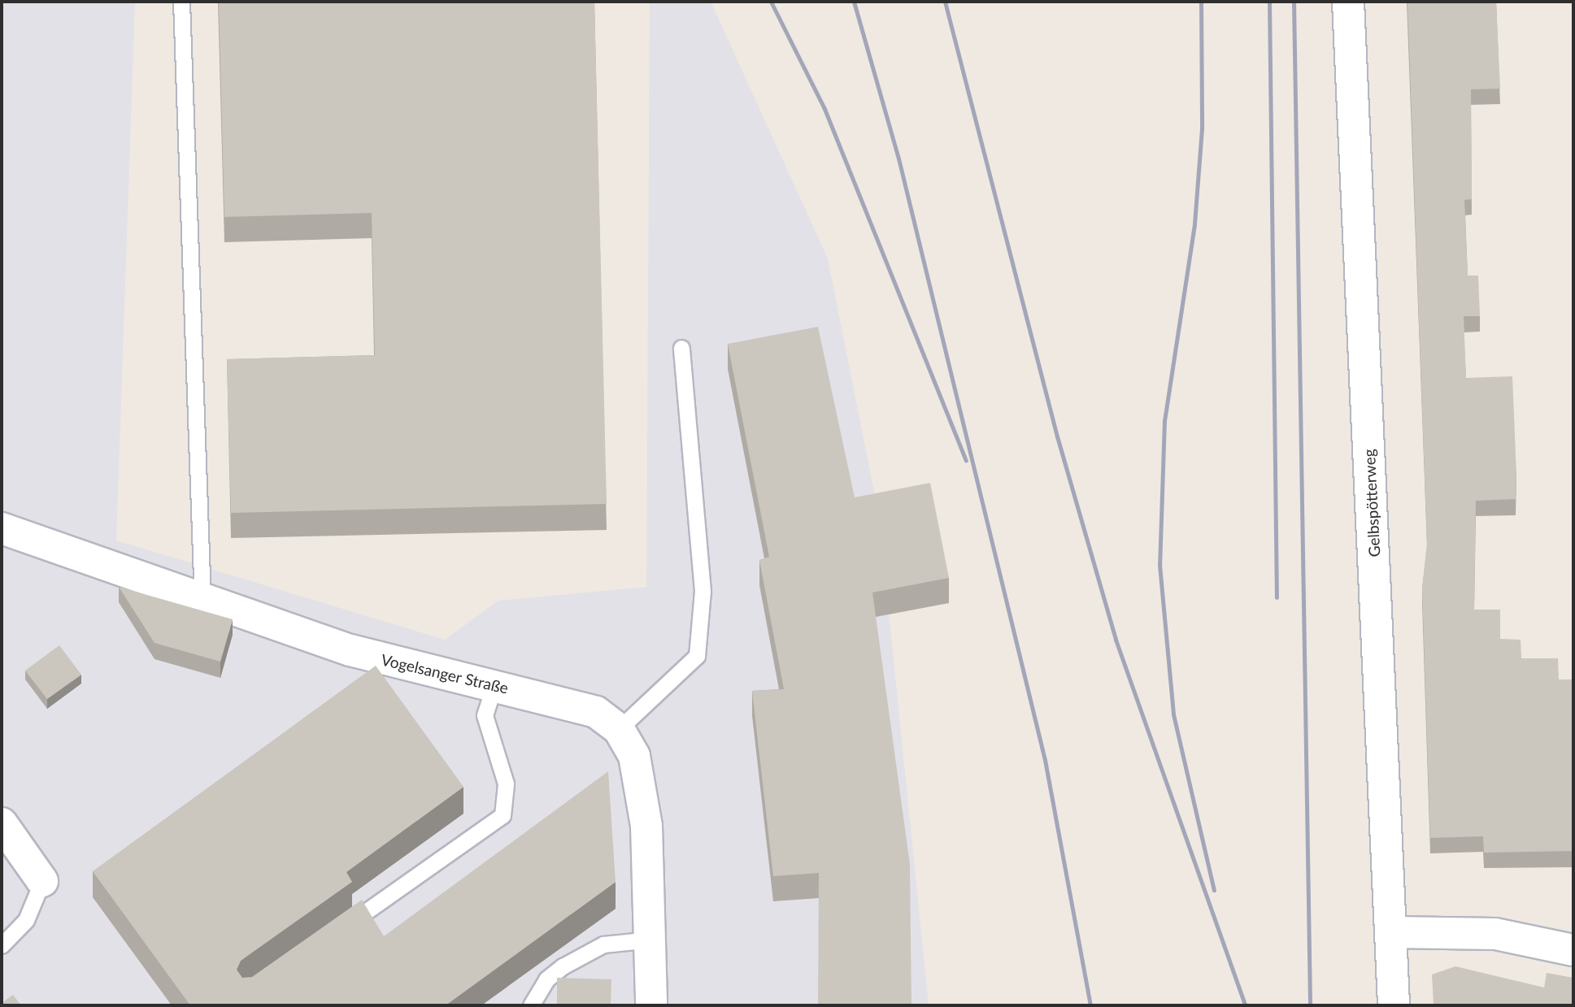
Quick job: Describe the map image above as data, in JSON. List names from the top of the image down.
{
  "streets": {
    "street": ["Gelbspötterweg", "Vogelsanger Straße"]
  }
}
